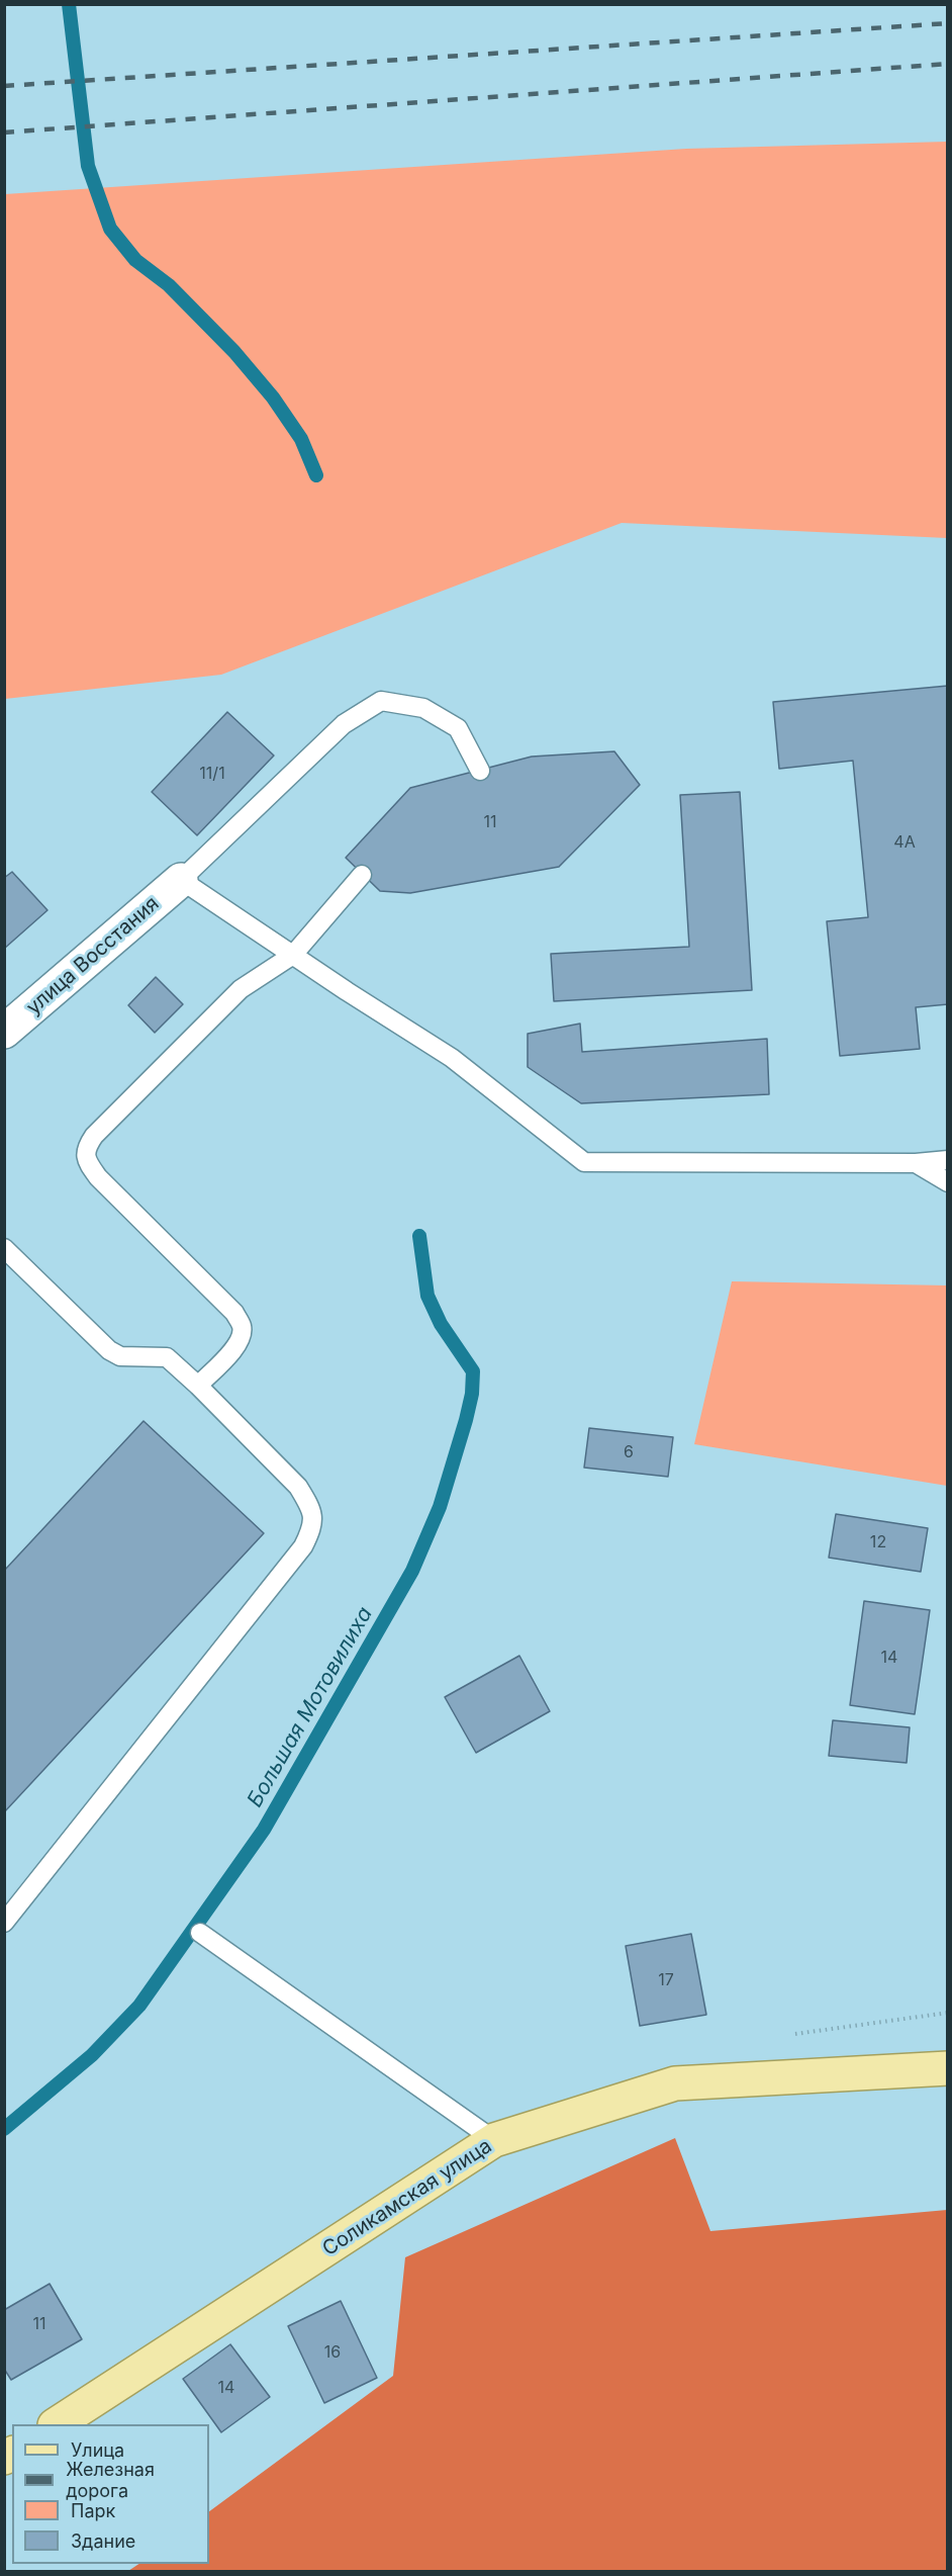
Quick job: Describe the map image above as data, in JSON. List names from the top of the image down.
{
  "streets": {
    "main road": ["Соликамская улица"],
    "street": ["улица Восстания"]
  },
  "water": ["Большая Мотовилиха"],
  "house_numbers": [
    "11/1",
    "11",
    "4А",
    "6",
    "12",
    "14",
    "17",
    "11",
    "16",
    "14"
  ],
  "legend": [
    "Улица",
    "Железная дорога",
    "Парк",
    "Здание"
  ]
}
